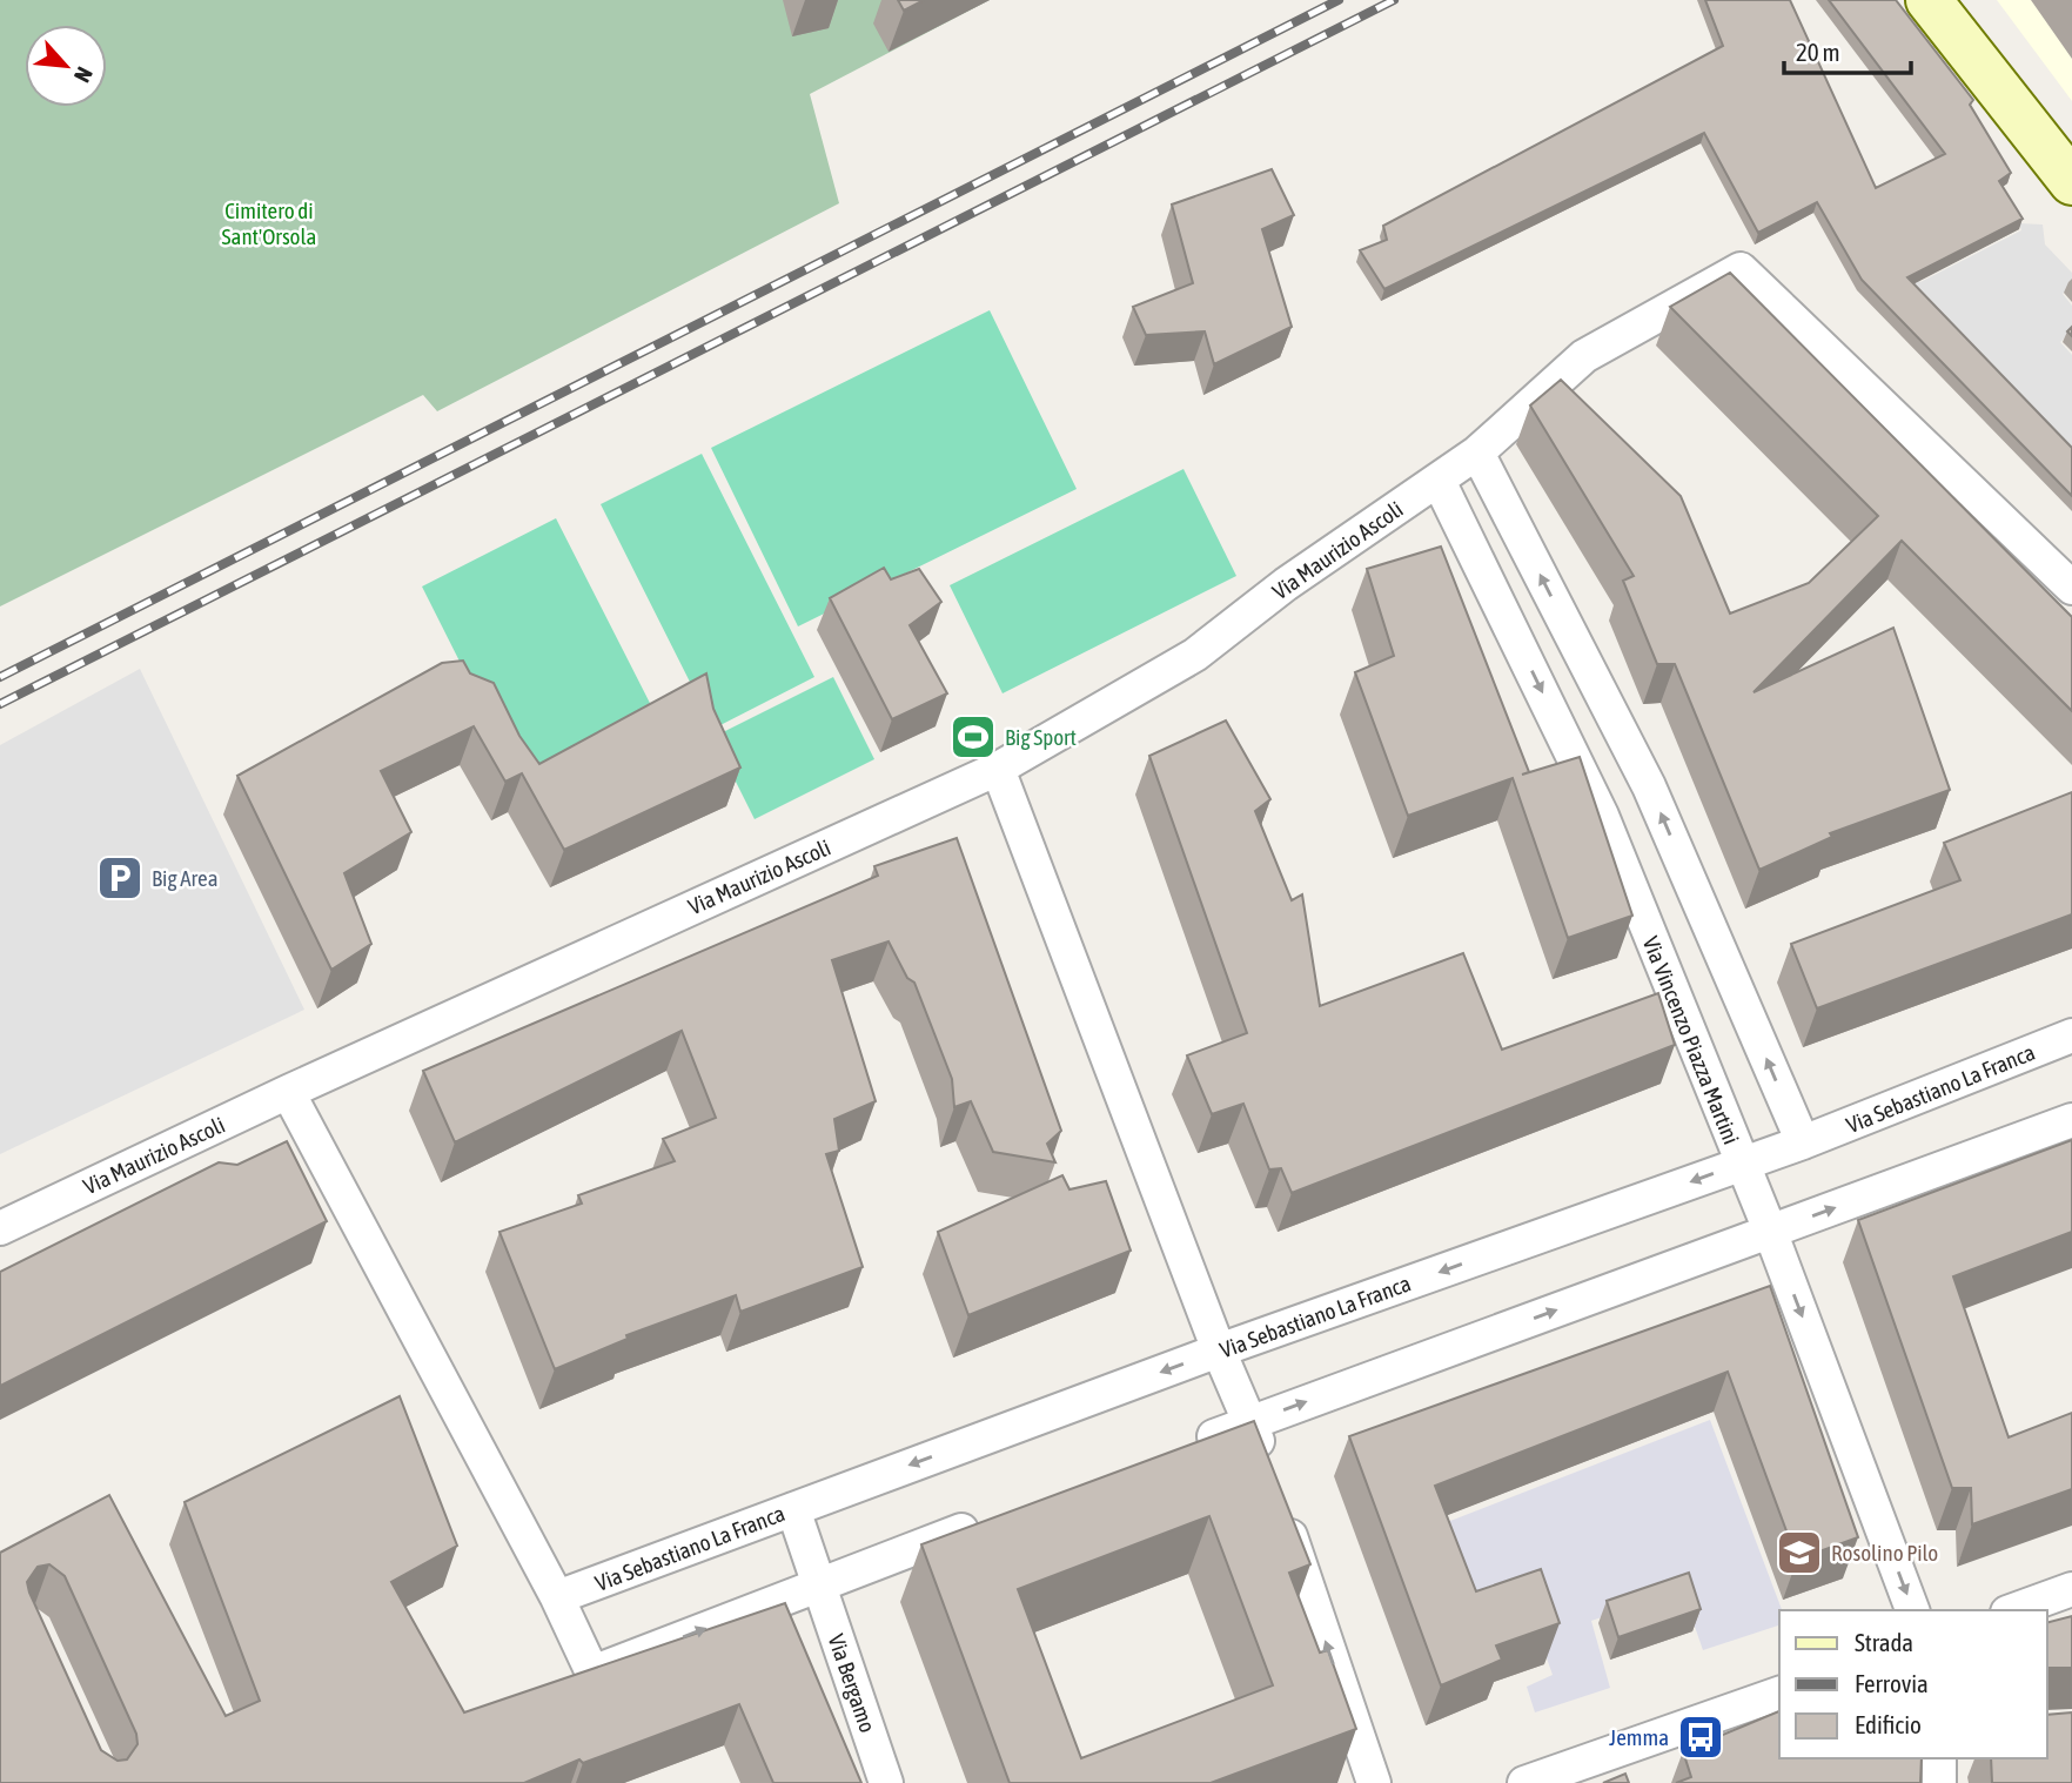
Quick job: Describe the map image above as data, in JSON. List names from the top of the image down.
{
  "streets": {
    "street": [
      "Via Maurizio Ascoli",
      "Via Vincenzo Piazza Martini",
      "Via Sebastiano La Franca",
      "Via Bergamo"
    ]
  },
  "crossings": [
    ["Via Maurizio Ascoli", "Via Vincenzo Piazza Martini"],
    ["Via Vincenzo Piazza Martini", "Via Sebastiano La Franca"],
    ["Via Sebastiano La Franca", "Via Bergamo"]
  ],
  "parks": ["Cimitero di Sant'Orsola"],
  "places": {
    "sports": ["Big Sport"],
    "parking": ["Big Area"],
    "school or university": ["Rosolino Pilo"],
    "bus stop": ["Jemma"]
  },
  "legend": ["Strada", "Ferrovia", "Edificio"],
  "scale_bar": "20 m",
  "north": "bottom right"
}
